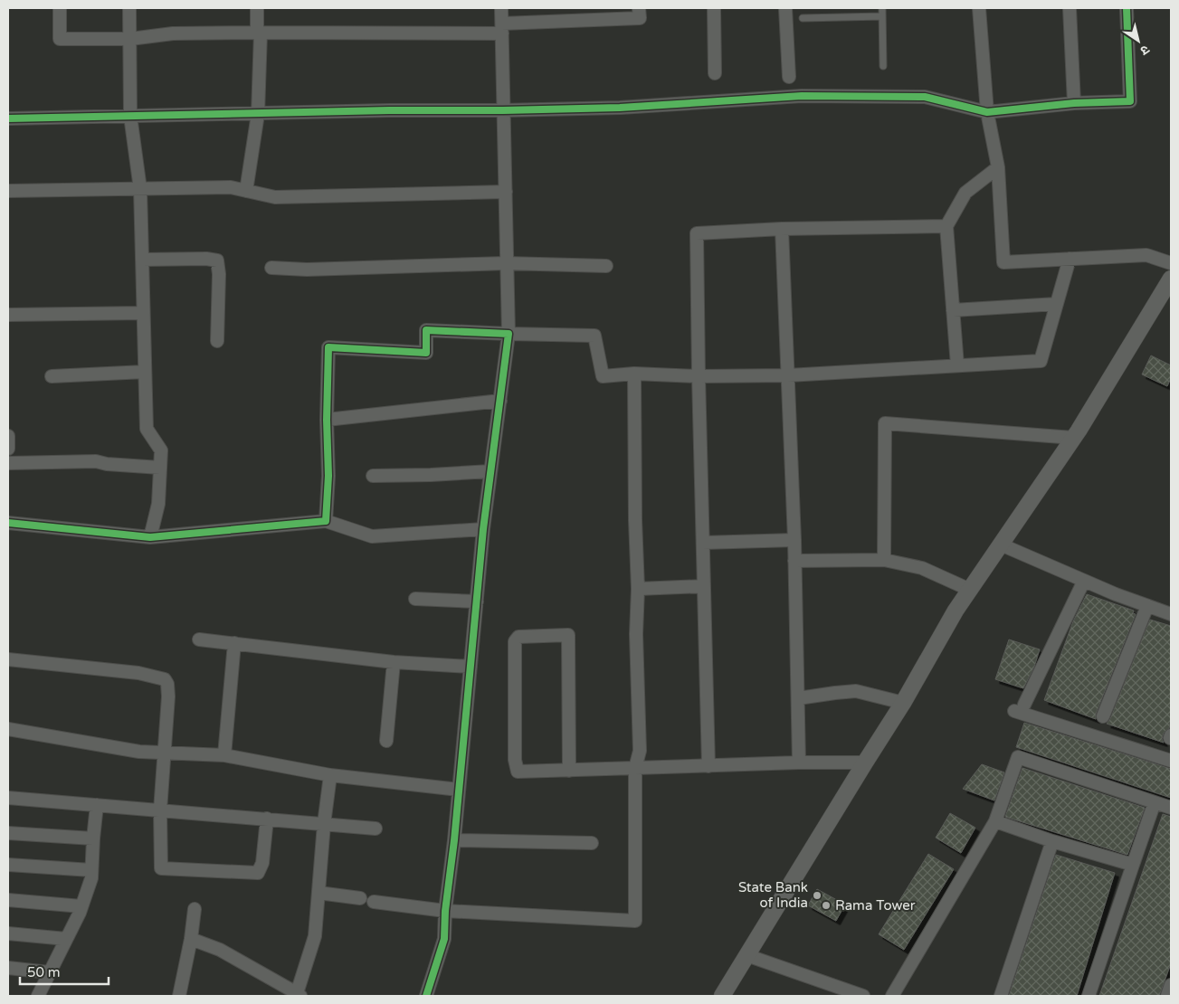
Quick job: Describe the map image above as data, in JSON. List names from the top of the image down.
{
  "places": ["State Bank of India", "Rama Tower"],
  "scale_bar": "50 m",
  "north": "bottom right"
}
